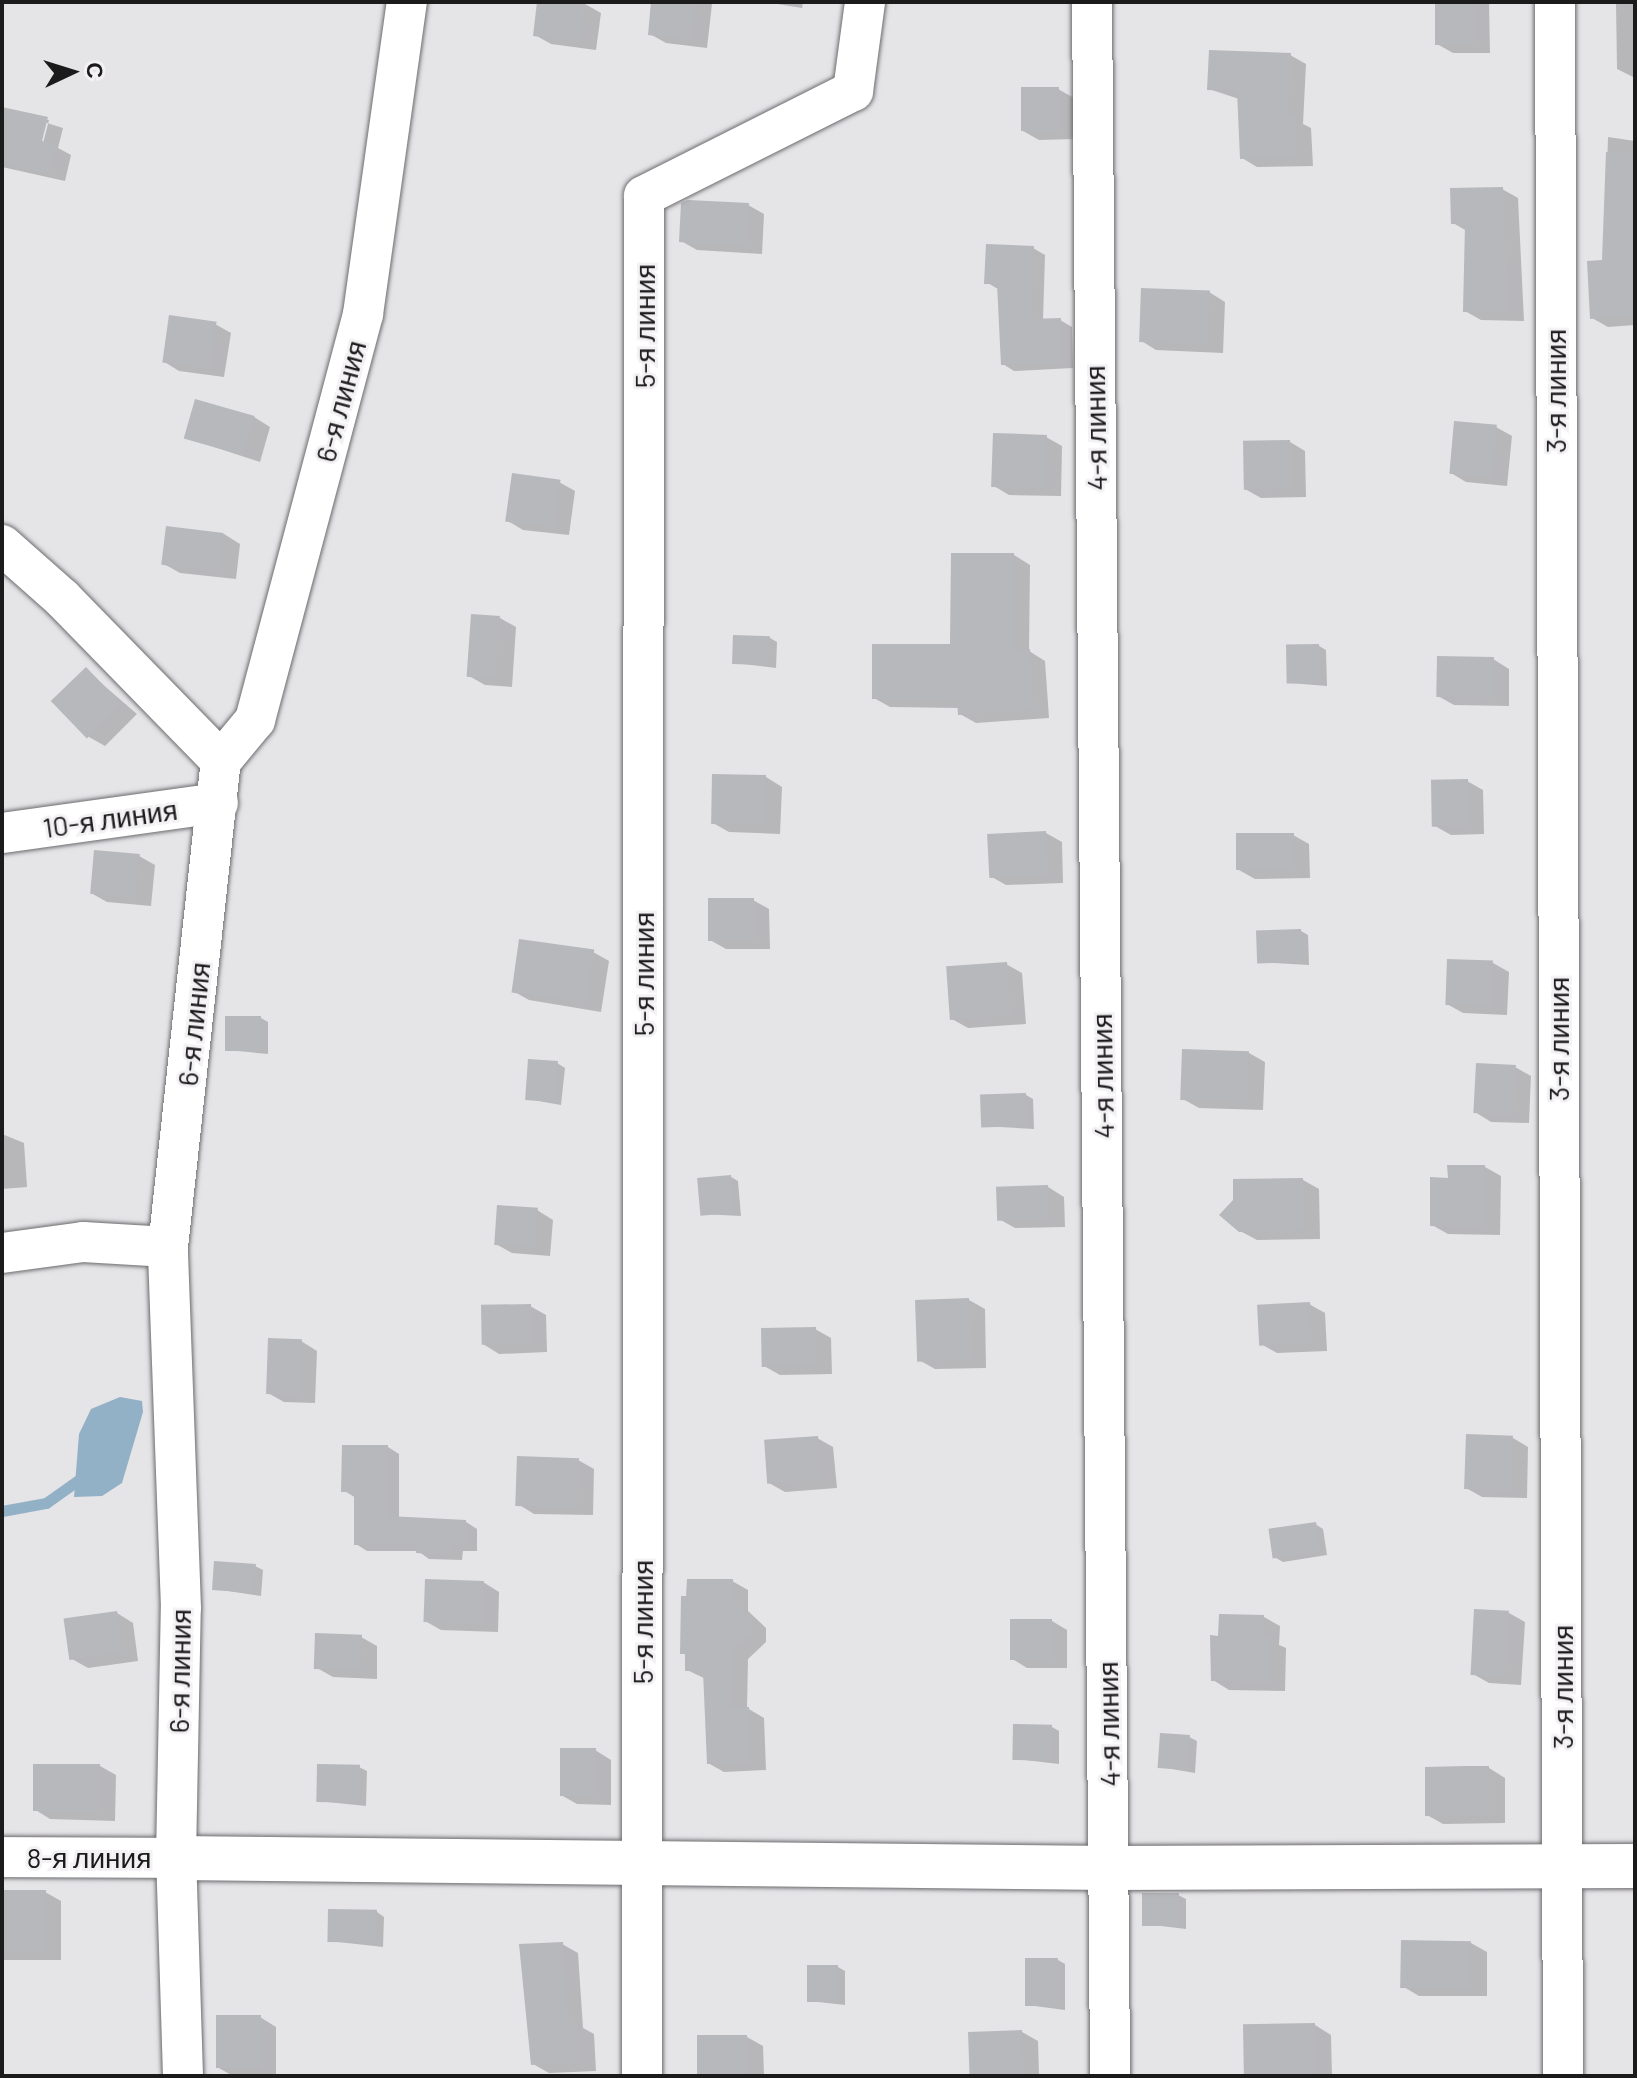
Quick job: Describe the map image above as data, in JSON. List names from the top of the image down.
{
  "streets": {
    "street": [
      "5-я линия",
      "3-я линия",
      "6-я линия",
      "4-я линия",
      "10-я линия",
      "8-я линия"
    ]
  },
  "crossings": [
    ["6-я линия", "10-я линия"],
    ["6-я линия", "8-я линия"]
  ],
  "north": "right"
}
